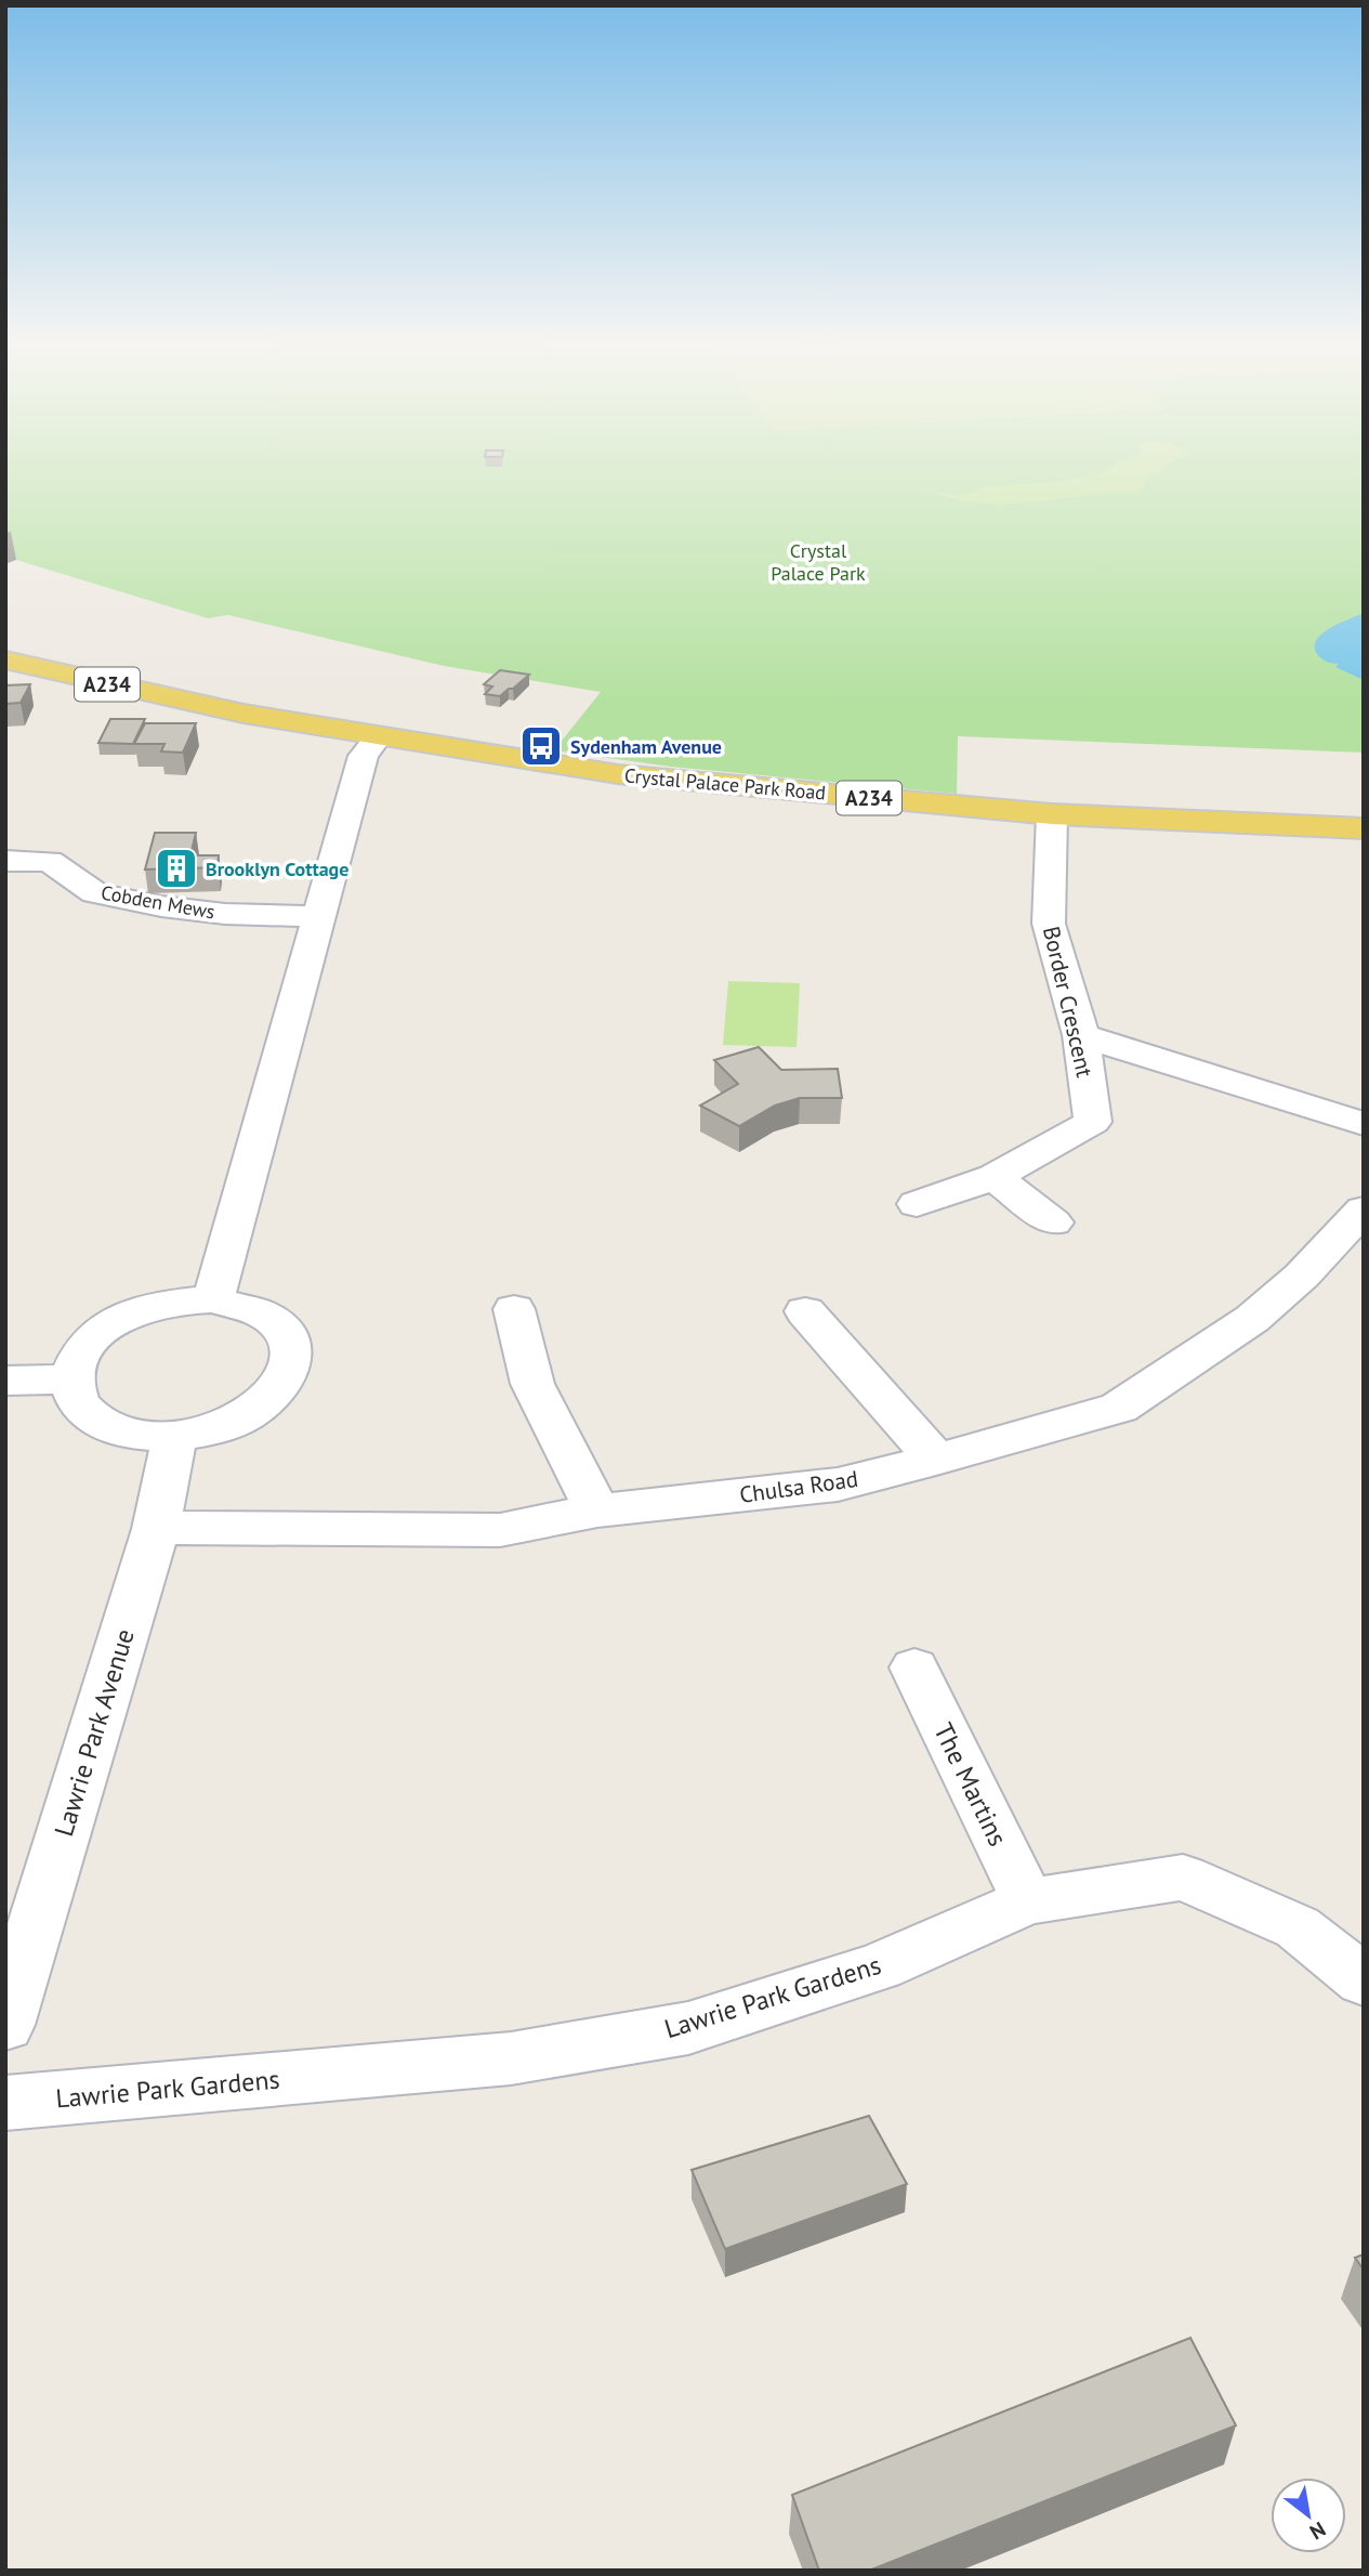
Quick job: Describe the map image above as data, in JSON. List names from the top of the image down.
{
  "streets": {
    "main road": ["A234", "Crystal Palace Park Road"],
    "street": [
      "Cobden Mews",
      "Border Crescent",
      "Chulsa Road",
      "Lawrie Park Avenue",
      "The Martins",
      "Lawrie Park Gardens"
    ]
  },
  "crossings": [
    ["Crystal Palace Park Road", "Border Crescent"],
    ["Chulsa Road", "Lawrie Park Avenue"],
    ["The Martins", "Lawrie Park Gardens"]
  ],
  "parks": ["Crystal Palace Park"],
  "places": {
    "bus stop": ["Sydenham Avenue"],
    "building": ["Brooklyn Cottage"]
  },
  "north": "bottom right"
}
